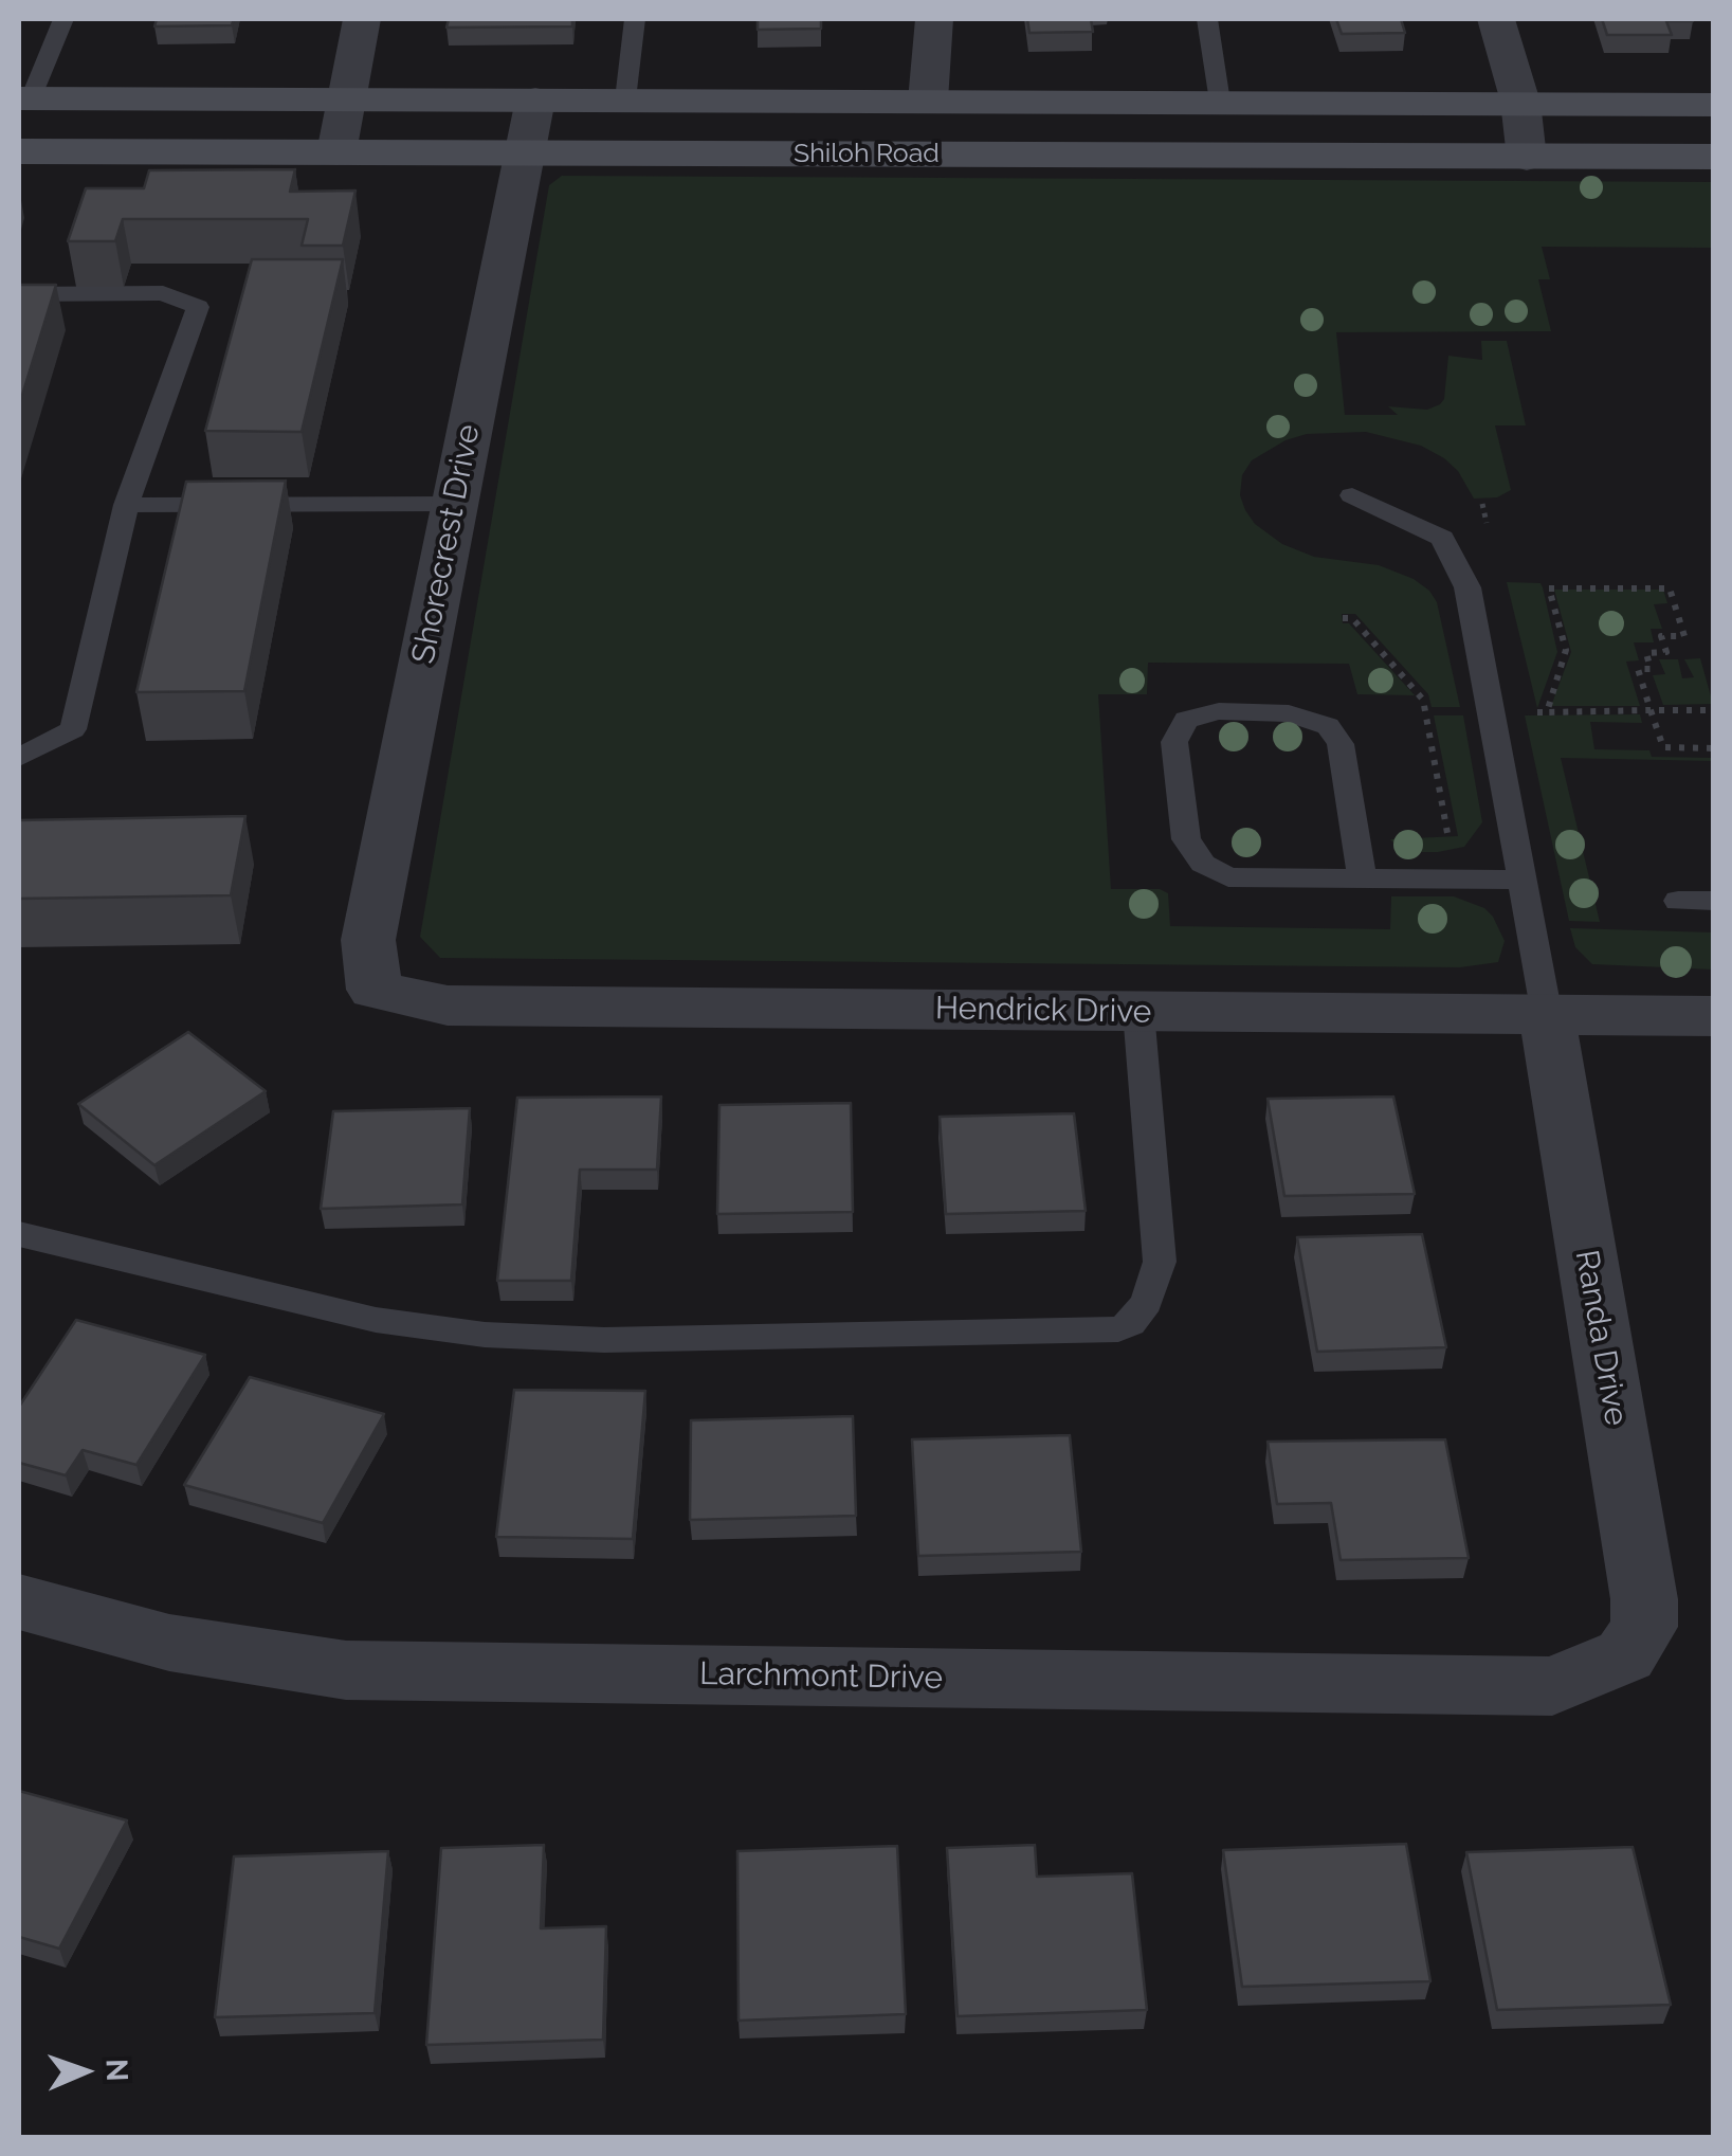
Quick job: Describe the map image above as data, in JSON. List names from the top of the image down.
{
  "streets": {
    "main road": ["Shiloh Road"],
    "street": [
      "Shorecrest Drive",
      "Hendrick Drive",
      "Randa Drive",
      "Larchmont Drive"
    ]
  },
  "crossings": [
    ["Shiloh Road", "Shorecrest Drive"],
    ["Shorecrest Drive", "Hendrick Drive"],
    ["Hendrick Drive", "Randa Drive"],
    ["Randa Drive", "Larchmont Drive"]
  ],
  "north": "right"
}
